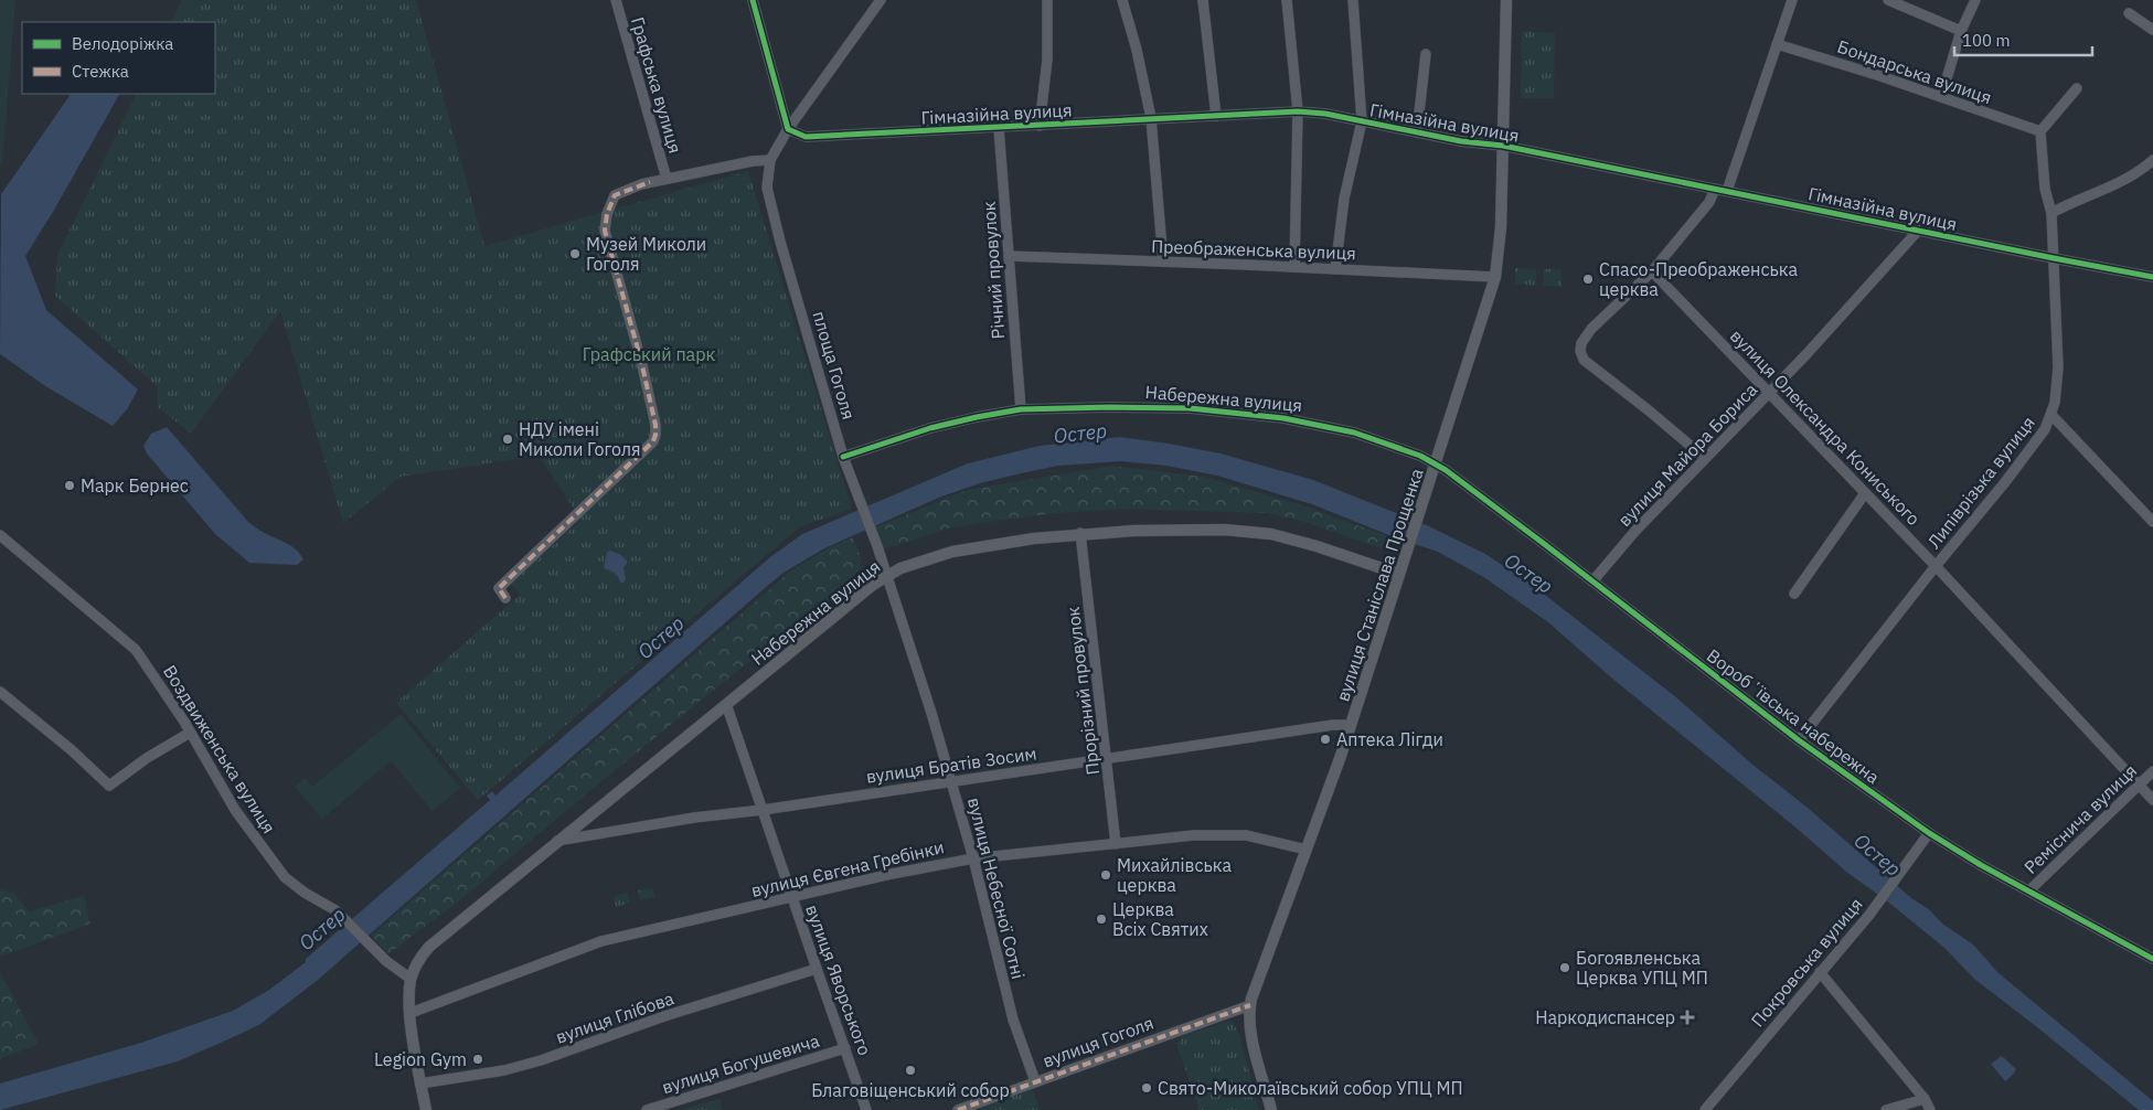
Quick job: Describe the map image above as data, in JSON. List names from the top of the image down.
{
  "streets": {
    "main road": ["Набережна вулиця", "вулиця Станіслава Прощенка"],
    "street": [
      "Бондарська вулиця",
      "Графська вулиця",
      "Гімназійна вулиця",
      "Преображенська вулиця",
      "Річний провулок",
      "площа Гоголя",
      "вулиця Олександра Кониського",
      "вулиця Майора Бориса",
      "Липіврізька вулиця",
      "Прорізний провулок",
      "Воробʼївська набережна",
      "Воздвиженська вулиця",
      "вулиця Братів Зосим",
      "Реміснича вулиця",
      "вулиця Євгена Гребінки",
      "вулиця Небесної Сотні",
      "Покровська вулиця",
      "вулиця Яворського",
      "вулиця Глібова",
      "вулиця Гоголя",
      "вулиця Богушевича"
    ]
  },
  "crossings": [
    ["Гімназійна вулиця", "Річний провулок"],
    ["Гімназійна вулиця", "вулиця Майора Бориса"],
    ["Гімназійна вулиця", "Липіврізька вулиця"],
    ["Гімназійна вулиця", "вулиця Станіслава Прощенка"],
    ["Преображенська вулиця", "Річний провулок"],
    ["Преображенська вулиця", "вулиця Станіслава Прощенка"],
    ["Річний провулок", "Набережна вулиця"],
    ["площа Гоголя", "Набережна вулиця"],
    ["площа Гоголя", "вулиця Небесної Сотні"],
    ["Набережна вулиця", "вулиця Станіслава Прощенка"],
    ["Набережна вулиця", "Прорізний провулок"],
    ["Набережна вулиця", "Воробʼївська набережна"],
    ["Набережна вулиця", "Воздвиженська вулиця"],
    ["Набережна вулиця", "вулиця Братів Зосим"],
    ["Набережна вулиця", "вулиця Євгена Гребінки"],
    ["Набережна вулиця", "вулиця Небесної Сотні"],
    ["Набережна вулиця", "вулиця Яворського"],
    ["Набережна вулиця", "вулиця Глібова"],
    ["вулиця Олександра Кониського", "вулиця Майора Бориса"],
    ["вулиця Олександра Кониського", "Липіврізька вулиця"],
    ["вулиця Олександра Кониського", "Реміснича вулиця"],
    ["вулиця Майора Бориса", "Воробʼївська набережна"],
    ["Липіврізька вулиця", "Воробʼївська набережна"],
    ["вулиця Станіслава Прощенка", "Воробʼївська набережна"],
    ["вулиця Станіслава Прощенка", "вулиця Братів Зосим"],
    ["вулиця Станіслава Прощенка", "вулиця Євгена Гребінки"],
    ["вулиця Станіслава Прощенка", "вулиця Гоголя"],
    ["Прорізний провулок", "вулиця Братів Зосим"],
    ["Прорізний провулок", "вулиця Євгена Гребінки"],
    ["Воробʼївська набережна", "Реміснича вулиця"],
    ["Воробʼївська набережна", "Покровська вулиця"],
    ["вулиця Братів Зосим", "вулиця Небесної Сотні"],
    ["вулиця Братів Зосим", "вулиця Яворського"],
    ["вулиця Євгена Гребінки", "вулиця Небесної Сотні"],
    ["вулиця Євгена Гребінки", "вулиця Яворського"],
    ["вулиця Небесної Сотні", "вулиця Гоголя"],
    ["вулиця Яворського", "вулиця Глібова"],
    ["вулиця Яворського", "вулиця Богушевича"]
  ],
  "water": ["Остер"],
  "parks": ["Графський парк"],
  "places": {
    "other": [
      "Музей Миколи Гоголя",
      "Спасо-Преображенська церква",
      "НДУ імені Миколи Гоголя",
      "Марк Бернес",
      "Аптека Лігди",
      "Михайлівська церква",
      "Церква Всіх Святих",
      "Богоявленська Церква УПЦ МП",
      "Legion Gym",
      "Благовіщенський собор",
      "Свято-Миколаївський собор УПЦ МП"
    ],
    "health": ["Наркодиспансер"]
  },
  "legend": ["Велодоріжка", "Стежка"],
  "scale_bar": "100 m"
}
